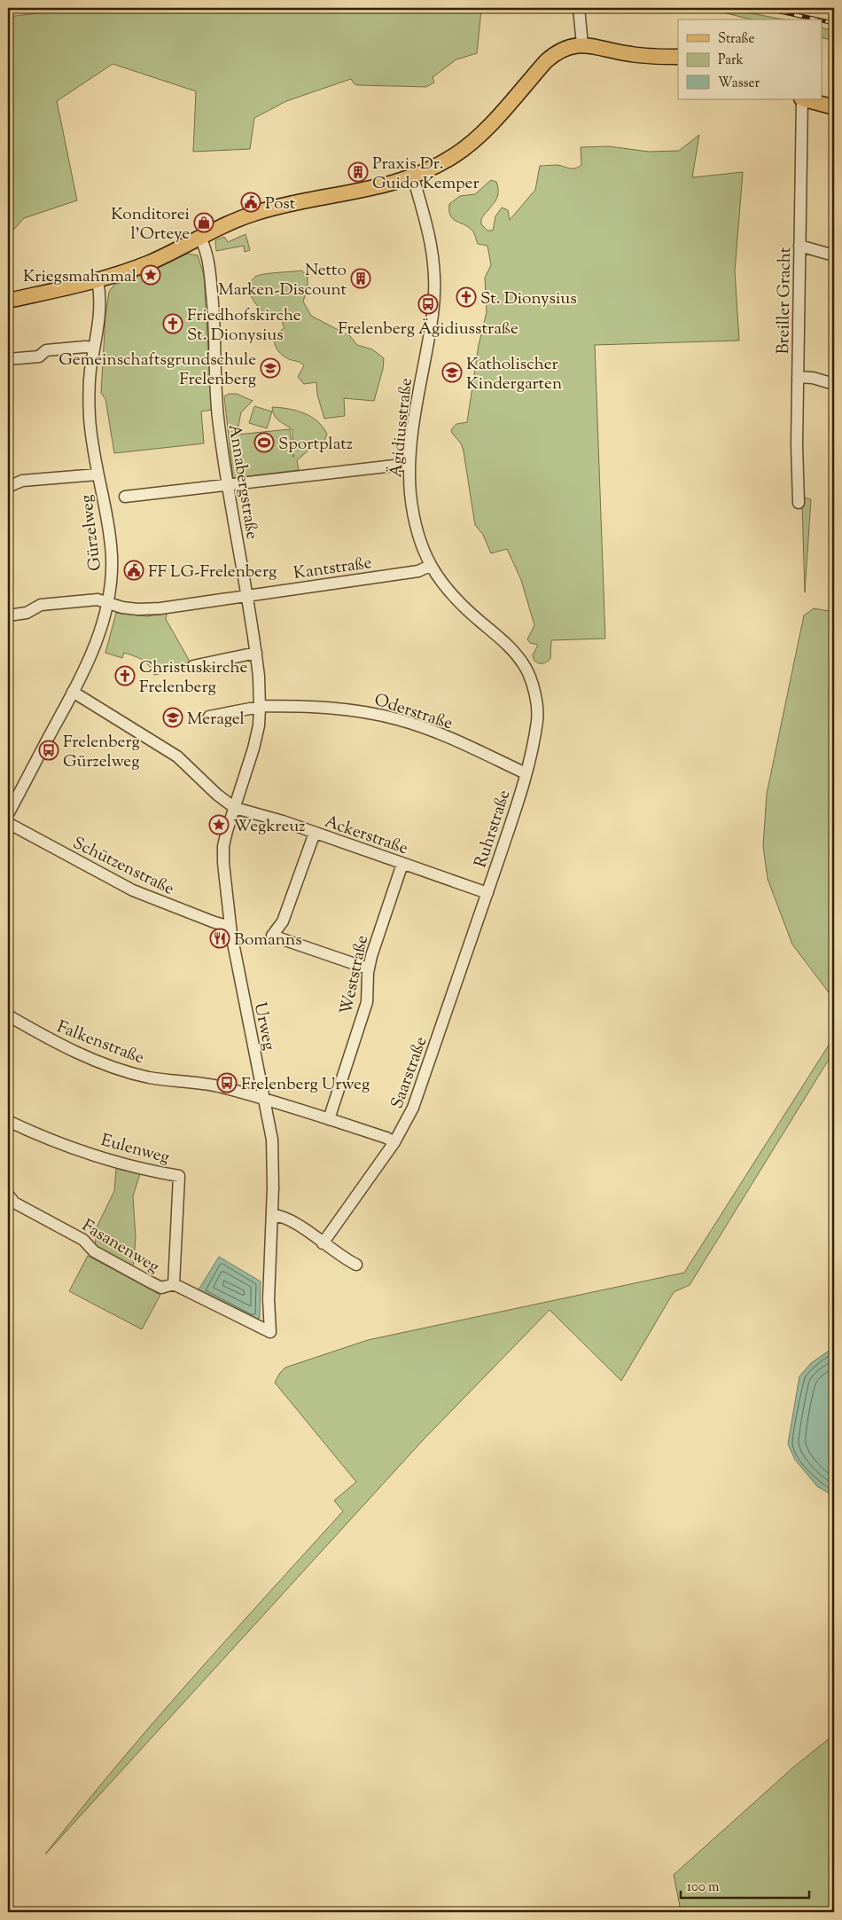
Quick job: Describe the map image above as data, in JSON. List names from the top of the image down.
{
  "streets": {
    "street": [
      "Breiller Gracht",
      "Ägidiusstraße",
      "Annabergstraße",
      "Gürzelweg",
      "Kantstraße",
      "Oderstraße",
      "Ruhrstraße",
      "Ackerstraße",
      "Schützenstraße",
      "Weststraße",
      "Urweg",
      "Falkenstraße",
      "Saarstraße",
      "Eulenweg",
      "Fasanenweg"
    ]
  },
  "crossings": [
    ["Ägidiusstraße", "Kantstraße"],
    ["Ägidiusstraße", "Oderstraße"],
    ["Ägidiusstraße", "Ruhrstraße"],
    ["Annabergstraße", "Kantstraße"],
    ["Annabergstraße", "Oderstraße"],
    ["Annabergstraße", "Ackerstraße"],
    ["Annabergstraße", "Urweg"],
    ["Gürzelweg", "Kantstraße"],
    ["Gürzelweg", "Ackerstraße"],
    ["Oderstraße", "Ruhrstraße"],
    ["Ruhrstraße", "Ackerstraße"],
    ["Ruhrstraße", "Saarstraße"],
    ["Ackerstraße", "Weststraße"],
    ["Ackerstraße", "Urweg"],
    ["Ackerstraße", "Saarstraße"],
    ["Schützenstraße", "Urweg"],
    ["Weststraße", "Falkenstraße"],
    ["Urweg", "Falkenstraße"],
    ["Urweg", "Fasanenweg"],
    ["Falkenstraße", "Saarstraße"],
    ["Eulenweg", "Fasanenweg"]
  ],
  "places": {
    "building": ["Praxis Dr. Guido Kemper", "Netto Marken-Discount"],
    "public building": ["Post", "FF LG-Frelenberg"],
    "shop": ["Konditorei l'Orteye"],
    "place": ["Kriegsmahnmal", "Wegkreuz"],
    "church": ["St. Dionysius", "Friedhofskirche St. Dionysius", "Christuskirche Frelenberg"],
    "bus stop": ["Frelenberg Ägidiusstraße", "Frelenberg Gürzelweg", "Frelenberg Urweg"],
    "school or university": ["Gemeinschaftsgrundschule Frelenberg", "Katholischer Kindergarten", "Meragel"],
    "sports": ["Sportplatz"],
    "restaurant": ["Bomanns"]
  },
  "legend": ["Straße", "Park", "Wasser"],
  "scale_bar": "100 m"
}
